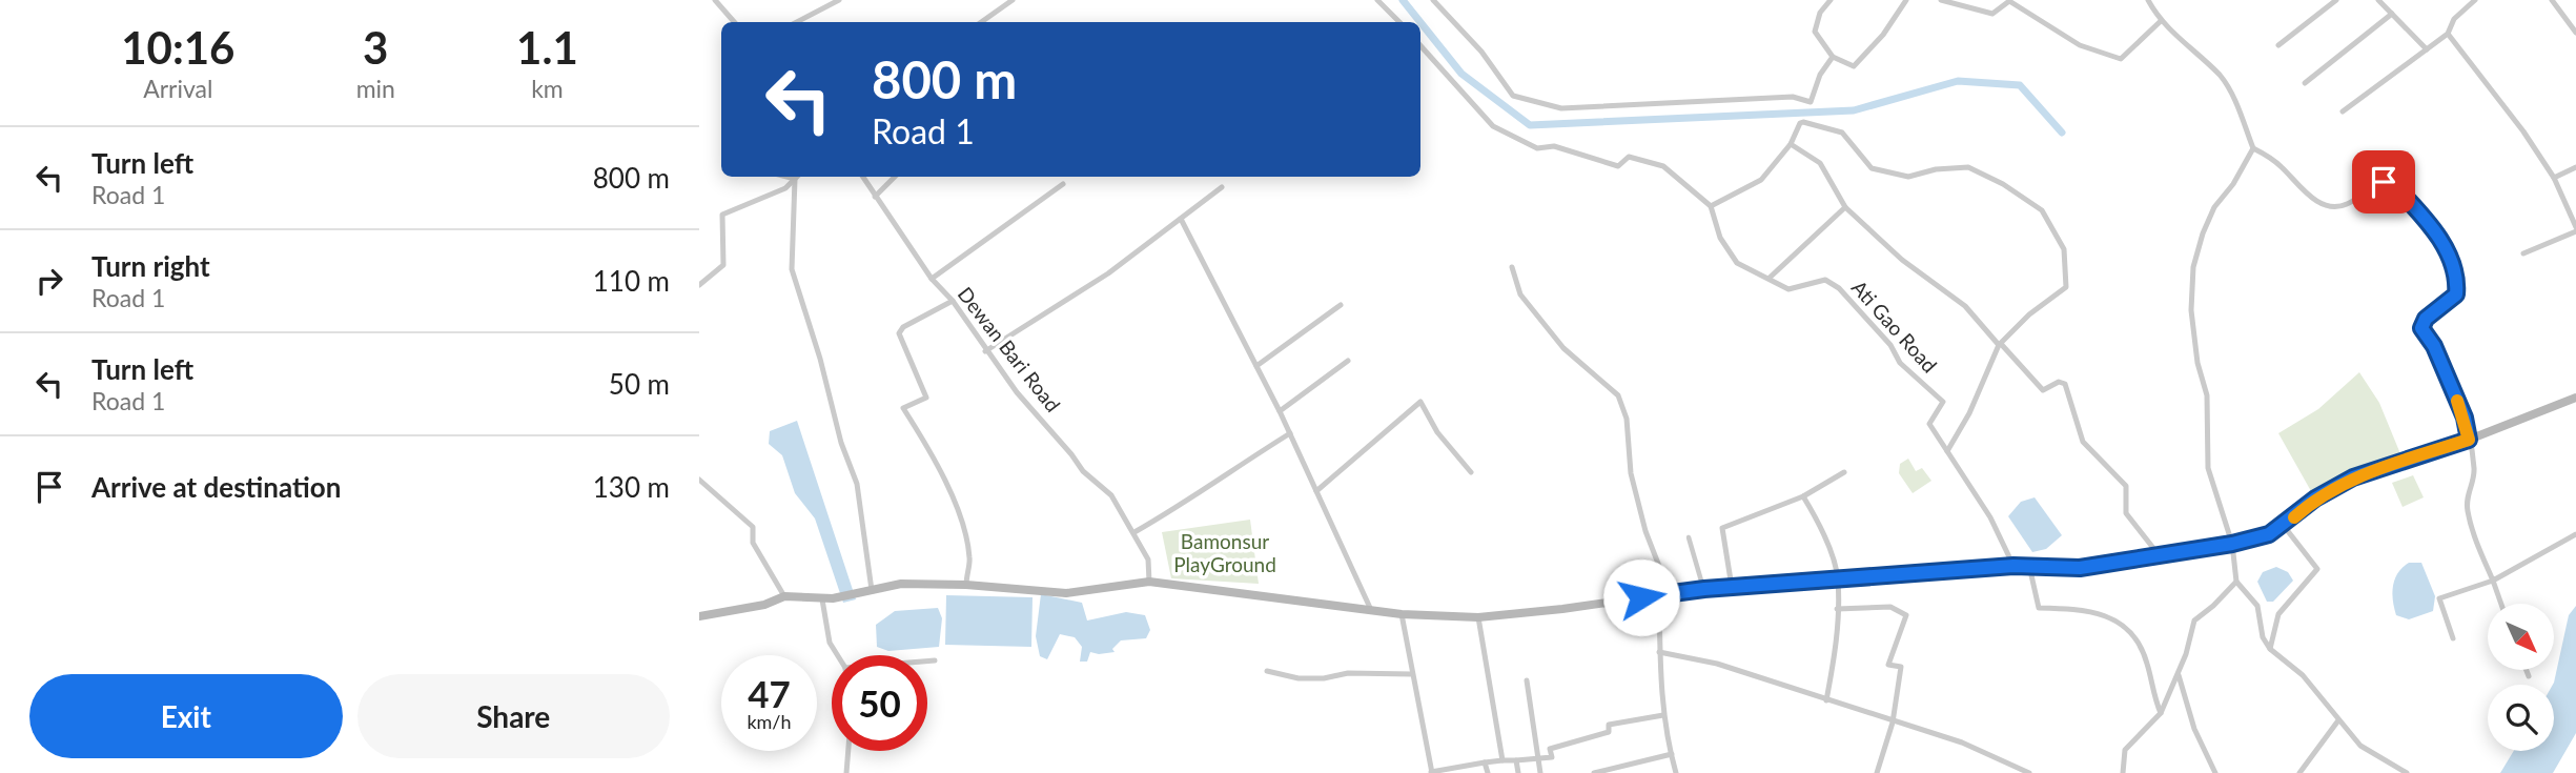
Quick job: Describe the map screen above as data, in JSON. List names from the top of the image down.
{
  "streets": {
    "street": ["Ati Gao Road", "Dewan Bari Road"]
  },
  "parks": ["Bamonsur PlayGround"],
  "north": "bottom right",
  "page": {
    "eta": [
      "10:16",
      "Arrival",
      "3",
      "min",
      "1.1",
      "km"
    ],
    "turn": ["800 m", "Road 1"],
    "list": [
      {
        "name": "Turn left",
        "note": "Road 1",
        "value": "800 m"
      },
      {
        "name": "Turn right",
        "note": "Road 1",
        "value": "110 m"
      },
      {
        "name": "Turn left",
        "note": "Road 1",
        "value": "50 m"
      },
      {
        "name": "Arrive at destination",
        "value": "130 m"
      }
    ],
    "speed": "47 km/h",
    "limit": "50",
    "buttons": ["Exit", "Share"]
  }
}
